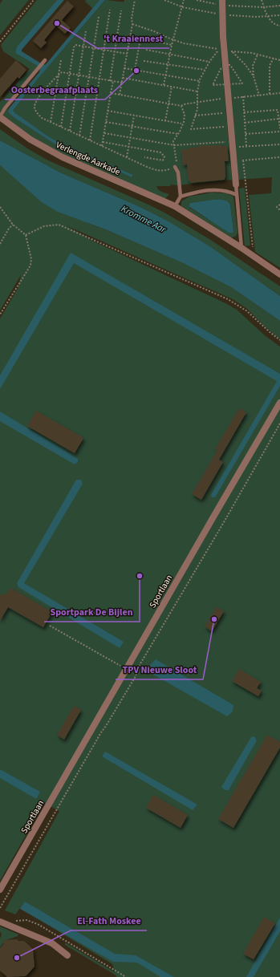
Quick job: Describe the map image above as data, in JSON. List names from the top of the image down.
{
  "streets": {
    "street": ["Verlengde Aarkade", "Sportlaan"]
  },
  "water": ["Kromme Aar"],
  "places": [
    "'t Kraaiennest",
    "Oosterbegraafplaats",
    "Sportpark De Bijlen",
    "TPV Nieuwe Sloot",
    "El-Fath Moskee"
  ]
}
